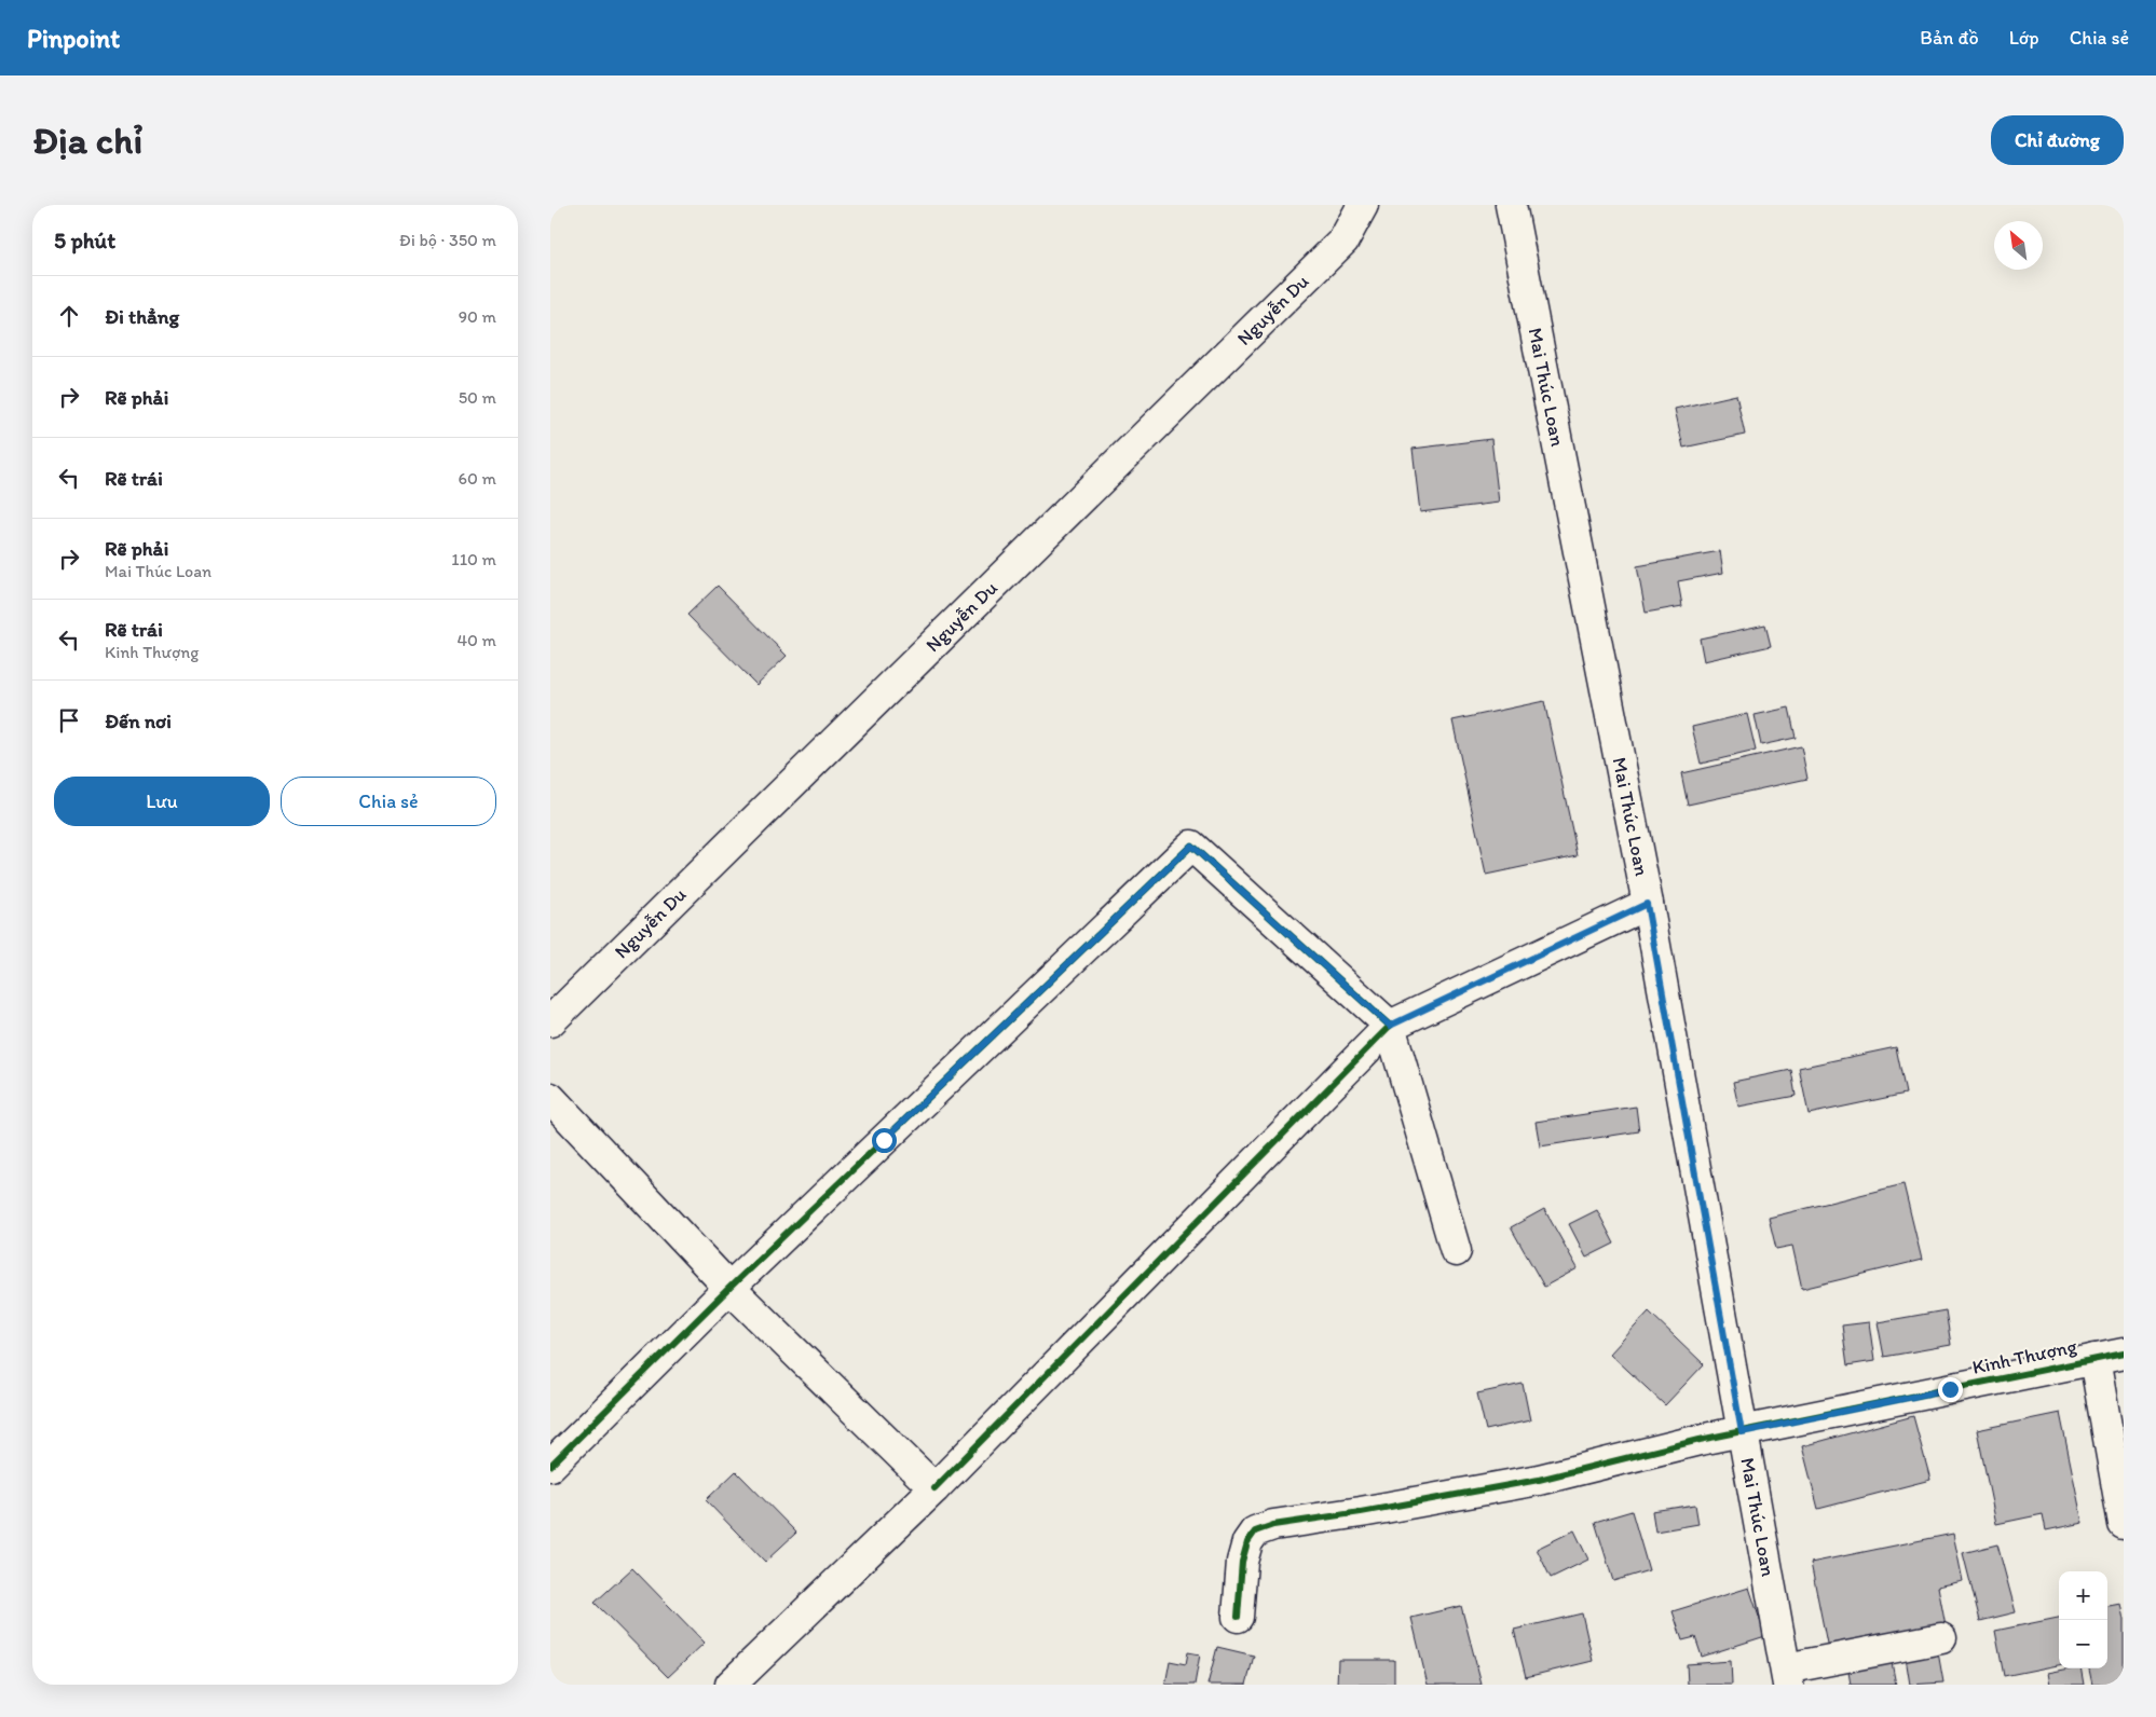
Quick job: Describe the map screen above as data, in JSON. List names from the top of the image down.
{
  "streets": {
    "street": ["Nguyễn Du", "Mai Thúc Loan", "Kinh Thượng"]
  },
  "crossings": [
    ["Mai Thúc Loan", "Kinh Thượng"]
  ],
  "north": "top left",
  "page": {
    "header": "Pinpoint",
    "nav": ["Bản đồ", "Lớp", "Chia sẻ"],
    "buttons": [
      "Chỉ đường",
      ["Lưu", "Chia sẻ"]
    ],
    "title": "Địa chỉ",
    "heading": ["5 phút", "Đi bộ · 350 m"],
    "list": [
      ["Đi thẳng", "90 m"],
      ["Rẽ phải", "50 m"],
      ["Rẽ trái", "60 m"],
      ["Rẽ phải", "Mai Thúc Loan", "110 m"],
      ["Rẽ trái", "Kinh Thượng", "40 m"],
      "Đến nơi"
    ],
    "map_buttons": ["+", "−"]
  }
}
